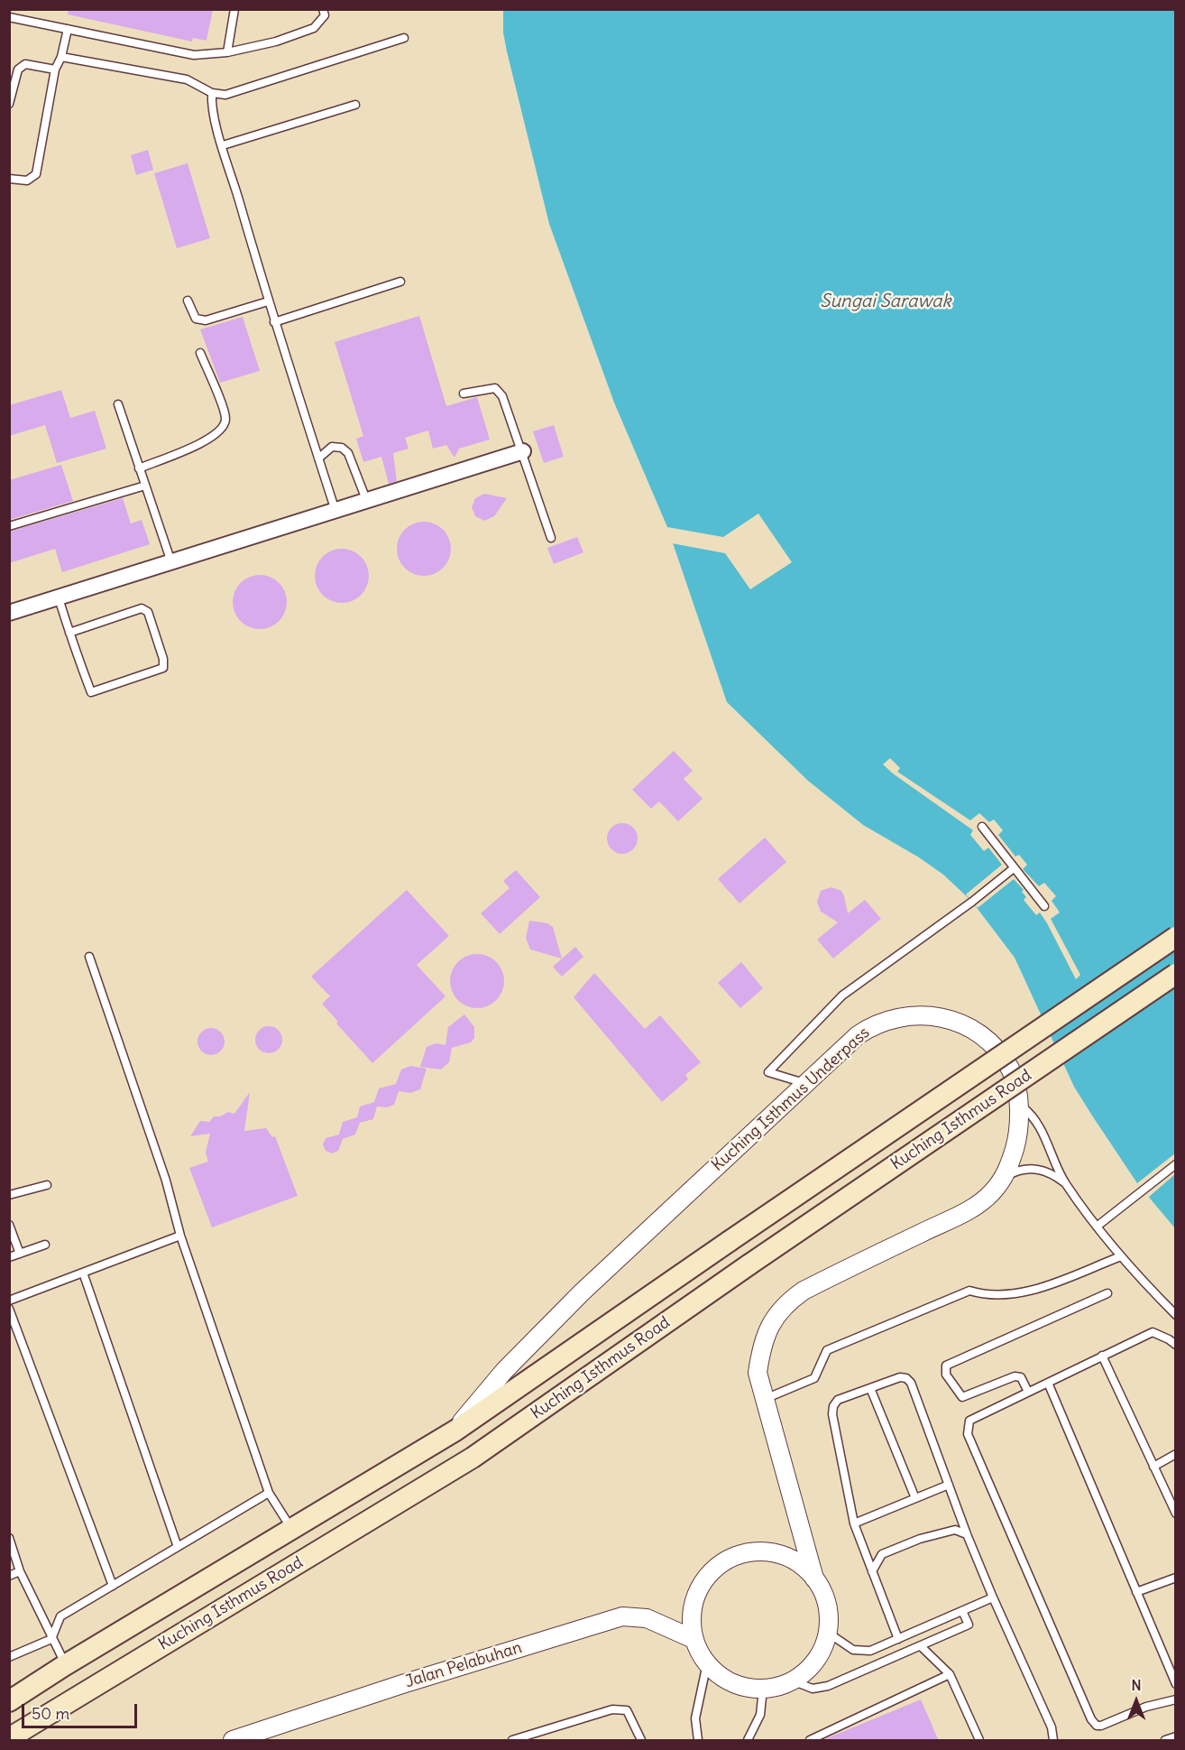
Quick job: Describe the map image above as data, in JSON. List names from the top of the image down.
{
  "streets": {
    "main road": ["Kuching Isthmus Road"],
    "street": ["Kuching Isthmus Underpass", "Jalan Pelabuhan"]
  },
  "crossings": [
    ["Kuching Isthmus Underpass", "Kuching Isthmus Road"],
    ["Kuching Isthmus Underpass", "Jalan Pelabuhan"]
  ],
  "water": ["Sungai Sarawak"],
  "scale_bar": "50 m",
  "north": "top"
}
